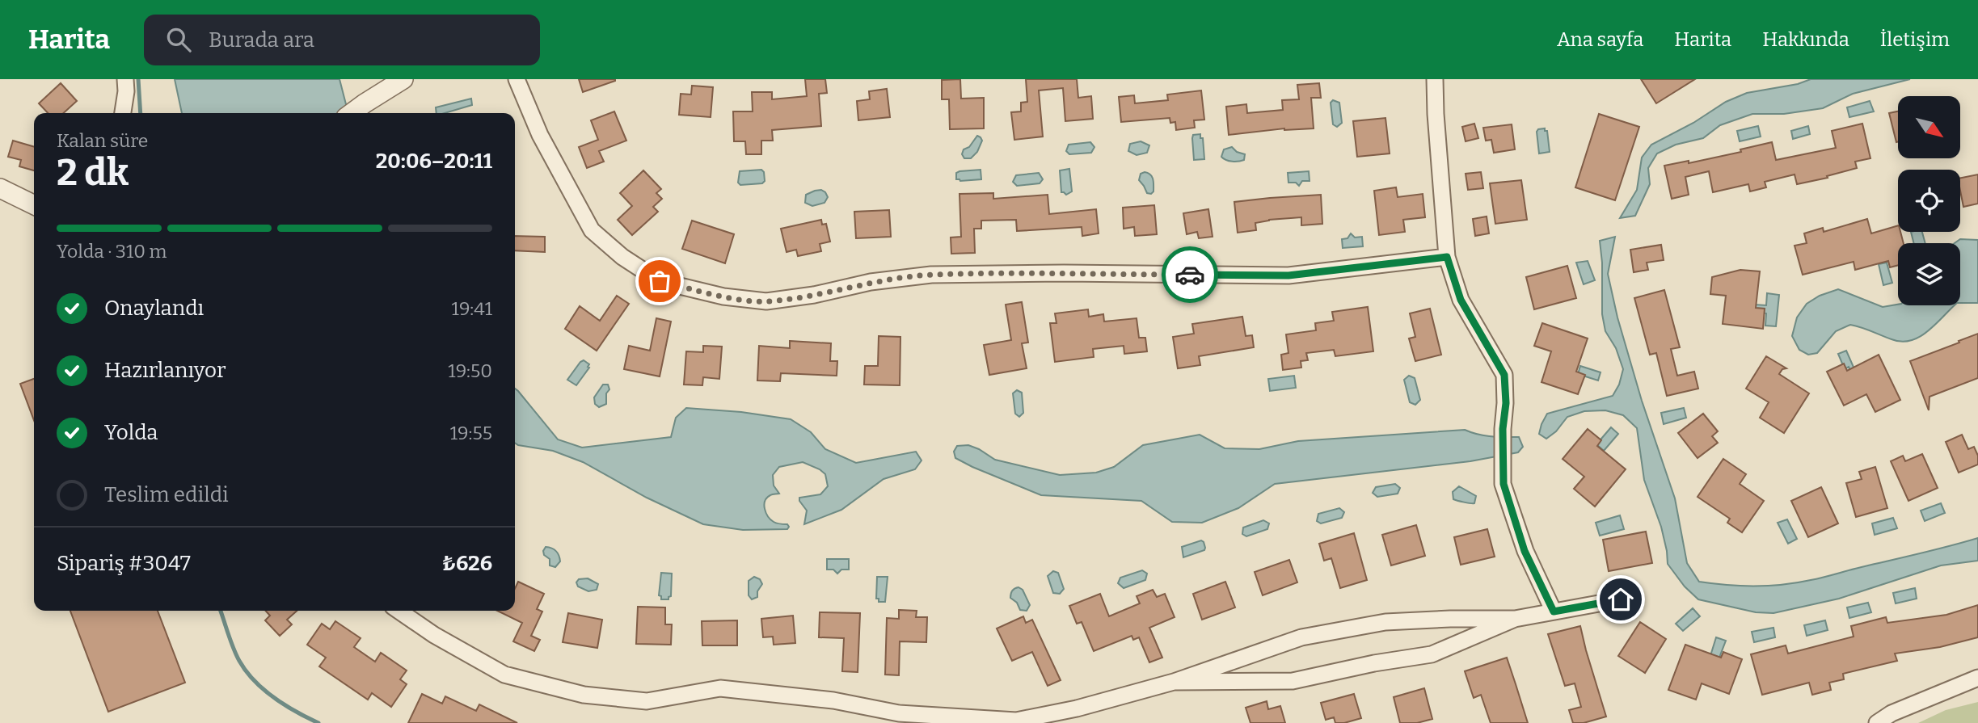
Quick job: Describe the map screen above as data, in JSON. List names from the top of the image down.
{
  "north": "bottom right",
  "page": {
    "header": "Harita",
    "search": "Burada ara",
    "nav": [
      "Ana sayfa",
      "Harita",
      "Hakkında",
      "İletişim"
    ],
    "heading": ["2 dk", "Kalan süre", "20:06–20:11"],
    "panel": ["Sipariş #3047", "₺626"],
    "bar": "Yolda · 310 m",
    "list": [
      ["Onaylandı", "19:41"],
      ["Hazırlanıyor", "19:50"],
      ["Yolda", "19:55"],
      "Teslim edildi"
    ]
  }
}
